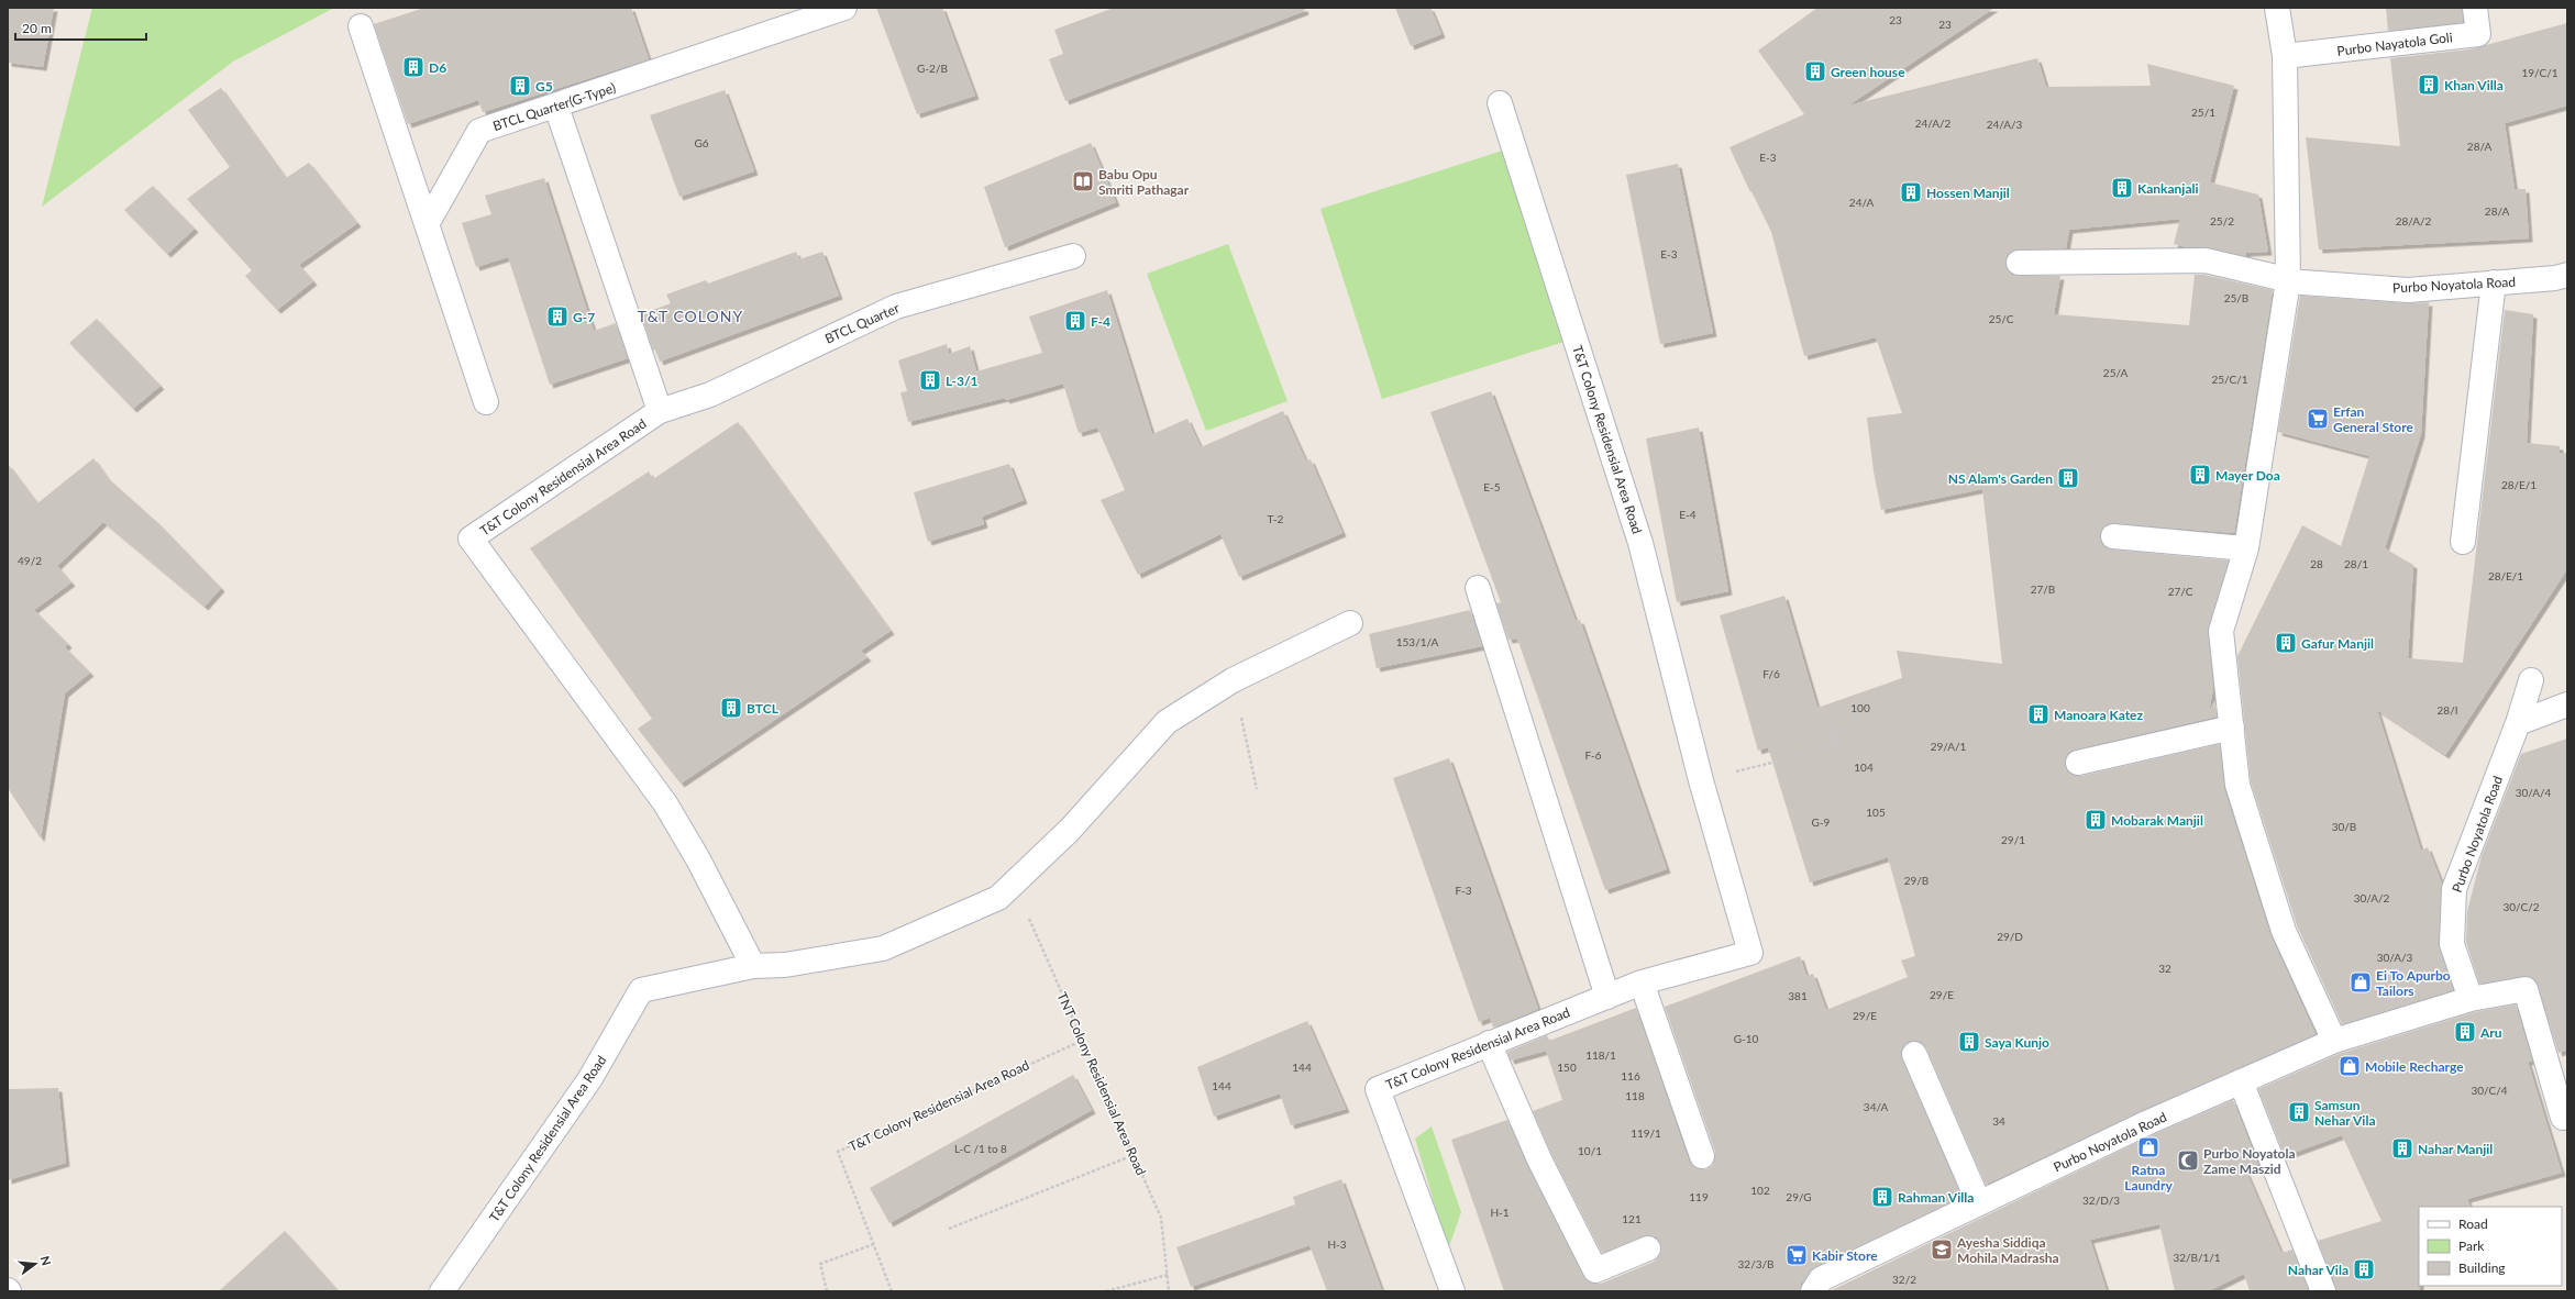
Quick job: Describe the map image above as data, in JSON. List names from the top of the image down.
{
  "streets": {
    "street": [
      "Purbo Nayatola Goli",
      "BTCL Quarter(G-Type)",
      "Purbo Noyatola Road",
      "BTCL Quarter",
      "T&T Colony Residensial Area Road"
    ],
    "path": ["TNT Colony Residensial Area Road"]
  },
  "crossings": [
    ["BTCL Quarter(G-Type)", "T&T Colony Residensial Area Road"],
    ["BTCL Quarter", "T&T Colony Residensial Area Road"],
    ["T&T Colony Residensial Area Road", "TNT Colony Residensial Area Road"]
  ],
  "districts": ["T&T COLONY"],
  "places": {
    "building": [
      "D6",
      "Green house",
      "Khan Villa",
      "G5",
      "Kankanjali",
      "Hossen Manjil",
      "G-7",
      "F-4",
      "L-3/1",
      "Mayer Doa",
      "NS Alam's Garden",
      "Gafur Manjil",
      "BTCL",
      "Manoara Katez",
      "Mobarak Manjil",
      "Aru",
      "Saya Kunjo",
      "Samsun Nehar Vila",
      "Nahar Manjil",
      "Rahman Villa",
      "Nahar Vila"
    ],
    "library": ["Babu Opu Smriti Pathagar"],
    "supermarket": ["Erfan General Store", "Kabir Store"],
    "shop": ["Ei To Apurbo Tailors", "Mobile Recharge", "Ratna Laundry"],
    "mosque": ["Purbo Noyatola Zame Maszid"],
    "school or university": ["Ayesha Siddiqa Mohila Madrasha"]
  },
  "house_numbers": [
    "23",
    "23",
    "G-2/B",
    "19/C/1",
    "25/1",
    "24/A/2",
    "24/A/3",
    "G6",
    "28/A",
    "E-3",
    "24/A",
    "28/A",
    "25/2",
    "28/A/2",
    "E-3",
    "25/B",
    "25/C",
    "25/A",
    "25/C/1",
    "28/E/1",
    "E-5",
    "E-4",
    "T-2",
    "49/2",
    "28",
    "28/1",
    "28/E/1",
    "27/B",
    "27/C",
    "153/1/A",
    "F/6",
    "100",
    "28/I",
    "29/A/1",
    "F-6",
    "104",
    "30/A/4",
    "105",
    "G-9",
    "30/B",
    "29/1",
    "29/B",
    "F-3",
    "30/A/2",
    "30/C/2",
    "29/D",
    "30/A/3",
    "32",
    "29/E",
    "381",
    "29/E",
    "G-10",
    "118/1",
    "144",
    "150",
    "116",
    "144",
    "30/C/4",
    "118",
    "34/A",
    "34",
    "119/1",
    "L-C /1 to 8",
    "10/1",
    "102",
    "119",
    "29/G",
    "32/D/3",
    "H-1",
    "121",
    "H-3",
    "32/B/1/1",
    "32/3/B",
    "32/2"
  ],
  "legend": ["Road", "Park", "Building"],
  "scale_bar": "20 m",
  "north": "right"
}
